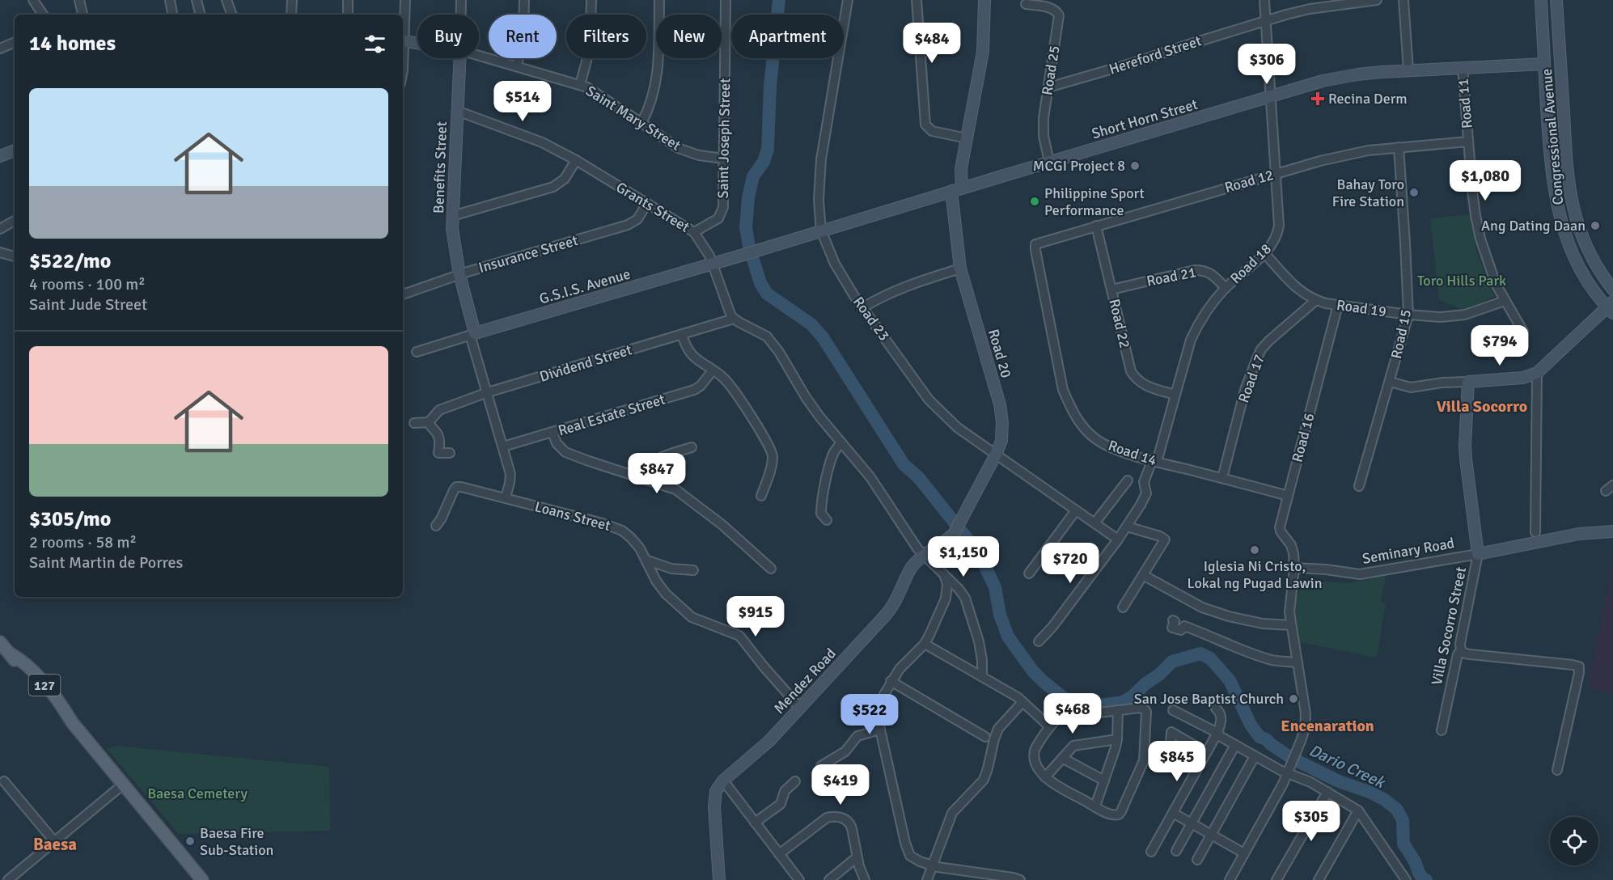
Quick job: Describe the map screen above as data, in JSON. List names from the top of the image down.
{
  "streets": {
    "main road": ["127"],
    "street": [
      "Hereford Street",
      "Road 25",
      "Road 11",
      "Saint Mary Street",
      "Short Horn Street",
      "Congressional Avenue",
      "Saint Joseph Street",
      "Benefits Street",
      "Road 12",
      "Grants Street",
      "Insurance Street",
      "Road 18",
      "Road 21",
      "G.S.I.S. Avenue",
      "Road 19",
      "Road 23",
      "Road 22",
      "Road 15",
      "Road 20",
      "Dividend Street",
      "Road 17",
      "Real Estate Street",
      "Road 16",
      "Road 14",
      "Loans Street",
      "Seminary Road",
      "Villa Socorro Street",
      "Mendez Road"
    ]
  },
  "crossings": [
    ["Hereford Street", "Road 25"],
    ["Hereford Street", "Road 18"],
    ["Road 25", "Short Horn Street"],
    ["Road 11", "Short Horn Street"],
    ["Road 11", "Road 12"],
    ["Road 11", "Road 19"],
    ["Saint Mary Street", "Saint Joseph Street"],
    ["Short Horn Street", "Congressional Avenue"],
    ["Short Horn Street", "Road 18"],
    ["Short Horn Street", "G.S.I.S. Avenue"],
    ["Short Horn Street", "Road 23"],
    ["Short Horn Street", "Road 20"],
    ["Saint Joseph Street", "Grants Street"],
    ["Benefits Street", "Grants Street"],
    ["Benefits Street", "Insurance Street"],
    ["Benefits Street", "G.S.I.S. Avenue"],
    ["Benefits Street", "Dividend Street"],
    ["Benefits Street", "Real Estate Street"],
    ["Benefits Street", "Loans Street"],
    ["Road 12", "Road 18"],
    ["Road 12", "Road 22"],
    ["Road 12", "Road 15"],
    ["Road 12", "Road 14"],
    ["Grants Street", "Insurance Street"],
    ["Grants Street", "G.S.I.S. Avenue"],
    ["Grants Street", "Dividend Street"],
    ["Road 18", "Road 21"],
    ["Road 18", "Road 19"],
    ["Road 18", "Road 23"],
    ["Road 18", "Road 22"],
    ["Road 18", "Road 14"],
    ["Road 21", "Road 22"],
    ["Road 19", "Road 15"],
    ["Road 19", "Road 17"],
    ["Road 19", "Road 16"],
    ["Road 23", "Road 20"],
    ["Road 20", "Mendez Road"],
    ["Road 17", "Road 14"],
    ["Road 16", "Road 14"],
    ["Road 16", "Seminary Road"],
    ["Loans Street", "Mendez Road"],
    ["Seminary Road", "Villa Socorro Street"]
  ],
  "districts": ["Villa Socorro", "Encenaration", "Baesa"],
  "water": ["Dario Creek"],
  "parks": ["Toro Hills Park", "Baesa Cemetery"],
  "places": {
    "health": ["Recina Derm"],
    "other": [
      "MCGI Project 8",
      "Bahay Toro Fire Station",
      "Philippine Sport Performance",
      "Ang Dating Daan",
      "Iglesia Ni Cristo, Lokal ng Pugad Lawin",
      "San Jose Baptist Church",
      "Baesa Fire Sub-Station"
    ]
  },
  "page": {
    "chip": [
      "Buy",
      "Rent",
      "Filters",
      "New",
      "Apartment"
    ],
    "heading": "14 homes",
    "price": [
      "$484",
      "$306",
      "$514",
      "$1,080",
      "$794",
      "$847",
      "$1,150",
      "$720",
      "$915",
      "$468",
      "$522",
      "$845",
      "$419",
      "$305"
    ],
    "list": [
      {
        "name": "$522/mo",
        "note": "4 rooms · 100 m² · Saint Jude Street"
      },
      {
        "name": "$305/mo",
        "note": "2 rooms · 58 m² · Saint Martin de Porres"
      }
    ]
  }
}
